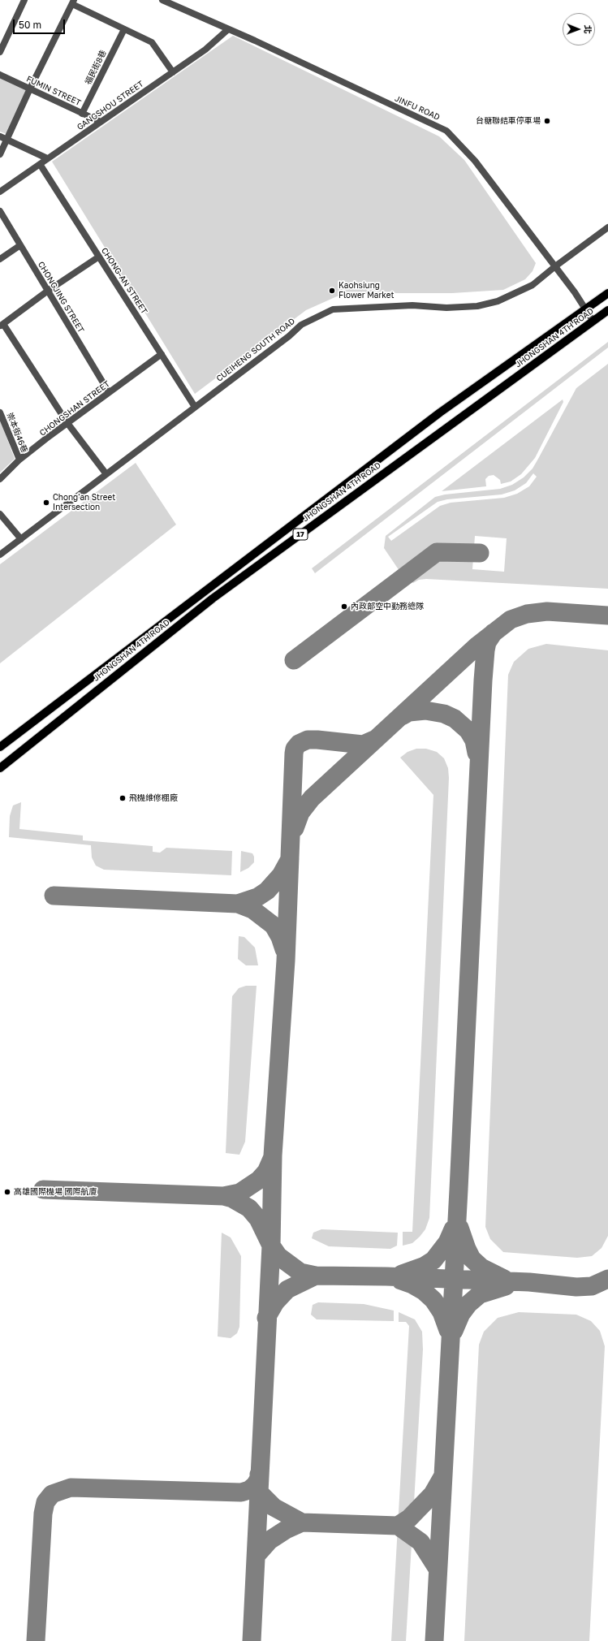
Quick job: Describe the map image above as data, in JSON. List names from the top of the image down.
{
  "streets": {
    "main road": ["JHONGSHAN 4TH ROAD", "17"],
    "street": [
      "福民街8巷",
      "FUMIN STREET",
      "GANGSHOU STREET",
      "JINFU ROAD",
      "CHONG-AN STREET",
      "CHONGJING STREET",
      "CUEIHENG SOUTH ROAD",
      "CHONGSHAN STREET",
      "崇本街46巷"
    ]
  },
  "crossings": [
    ["福民街8巷", "FUMIN STREET"],
    ["FUMIN STREET", "GANGSHOU STREET"],
    ["GANGSHOU STREET", "JINFU ROAD"],
    ["GANGSHOU STREET", "CHONG-AN STREET"],
    ["JINFU ROAD", "JHONGSHAN 4TH ROAD"],
    ["JINFU ROAD", "CUEIHENG SOUTH ROAD"],
    ["CHONG-AN STREET", "CUEIHENG SOUTH ROAD"],
    ["CHONG-AN STREET", "CHONGSHAN STREET"],
    ["CHONGJING STREET", "CHONGSHAN STREET"],
    ["CHONGSHAN STREET", "崇本街46巷"]
  ],
  "places": [
    "台糖聯結車停車場",
    "Kaohsiung Flower Market",
    "Chong'an Street Intersection",
    "內政部空中勤務總隊",
    "飛機維修棚廠",
    "高雄國際機場 國際航廈"
  ],
  "scale_bar": "50 m",
  "north": "right"
}
